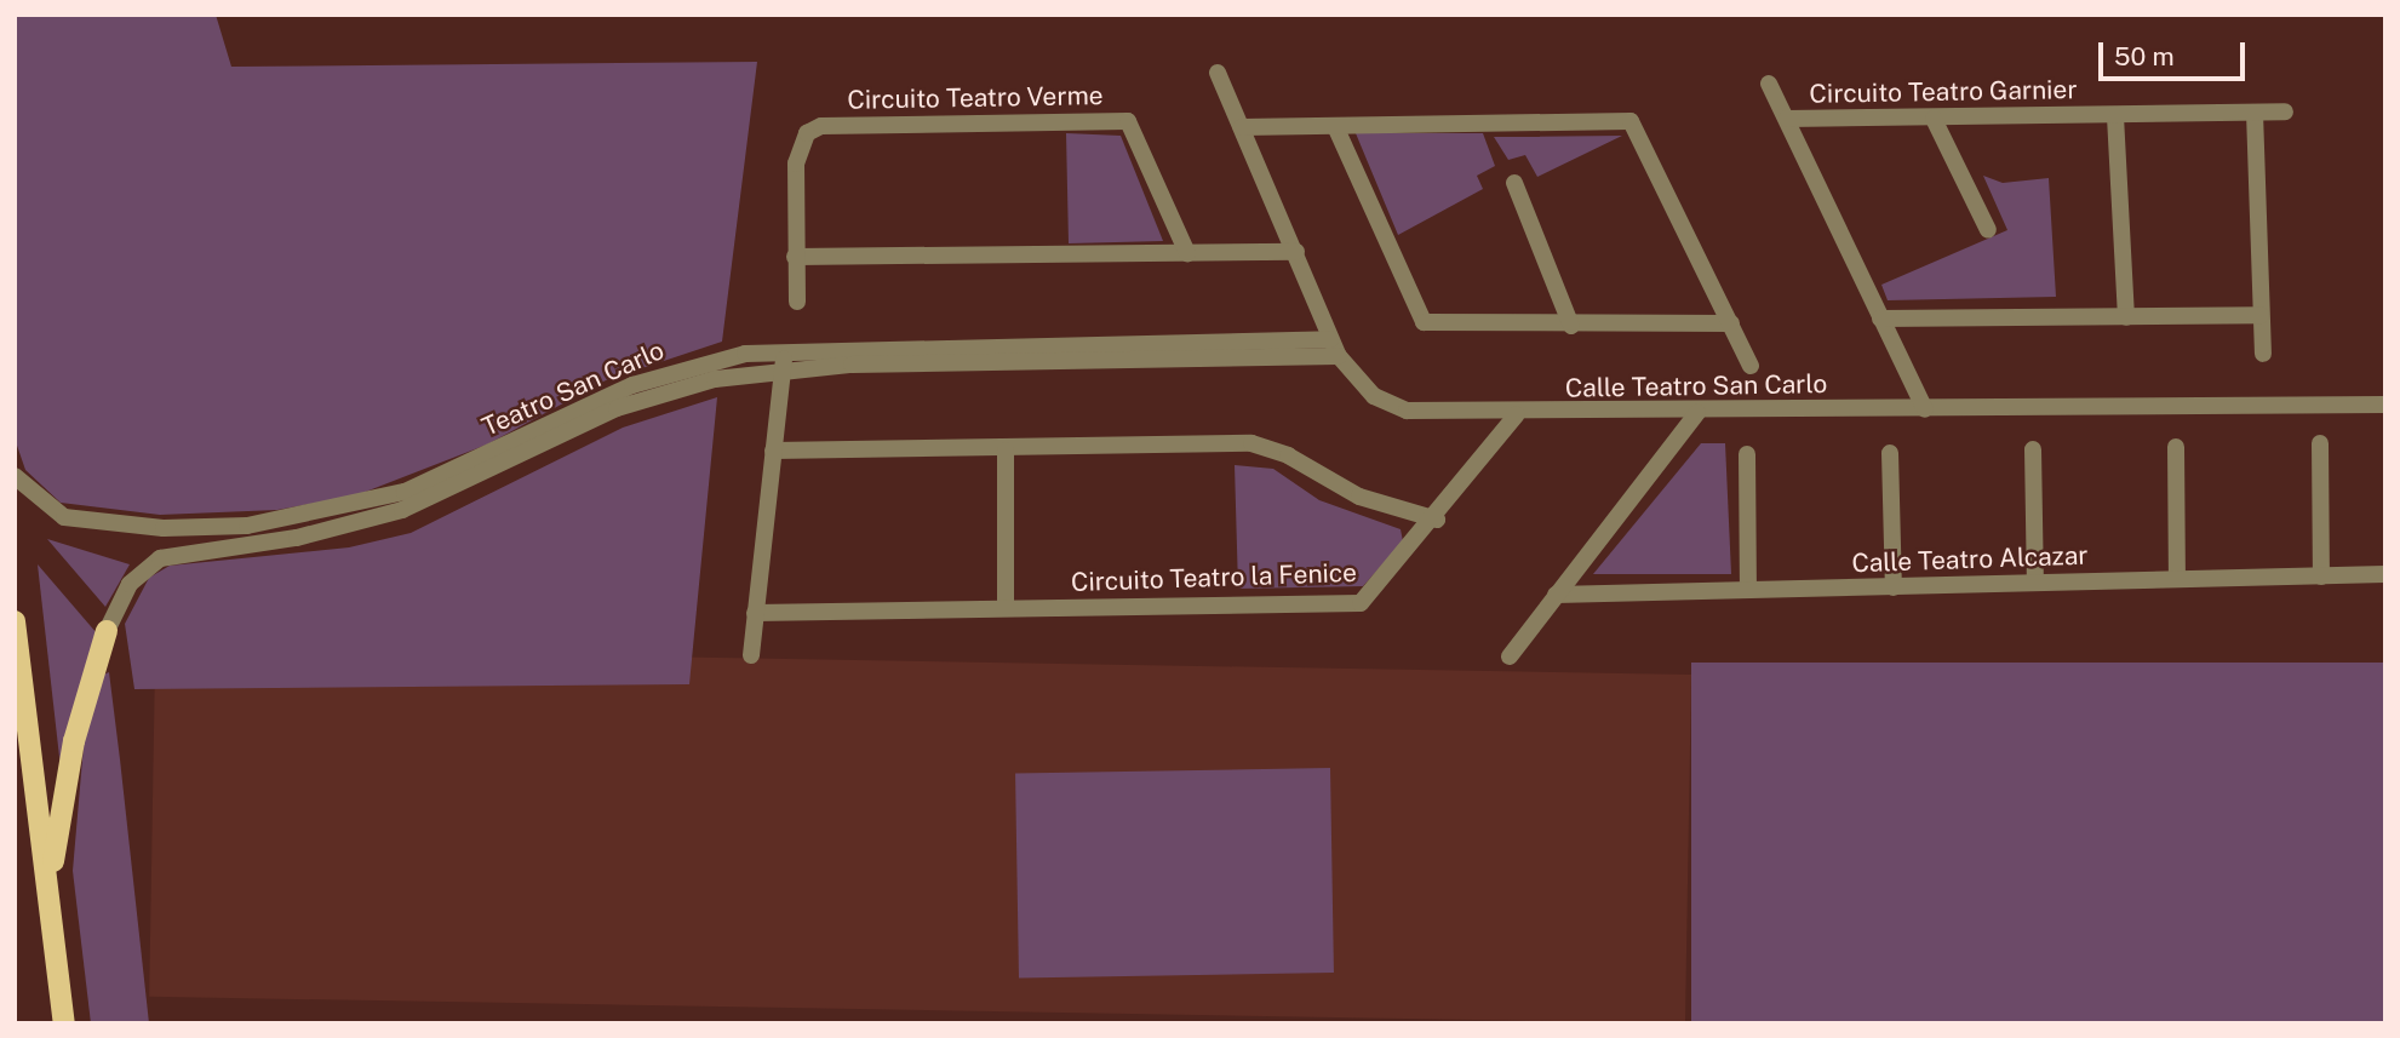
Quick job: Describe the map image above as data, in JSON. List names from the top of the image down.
{
  "streets": {
    "street": [
      "Circuito Teatro Garnier",
      "Circuito Teatro Verme",
      "Calle Teatro San Carlo",
      "Teatro San Carlo",
      "Calle Teatro Alcazar",
      "Circuito Teatro la Fenice"
    ]
  },
  "crossings": [
    ["Circuito Teatro Garnier", "Calle Teatro San Carlo"],
    ["Calle Teatro San Carlo", "Teatro San Carlo"],
    ["Calle Teatro San Carlo", "Circuito Teatro la Fenice"]
  ],
  "scale_bar": "50 m"
}
